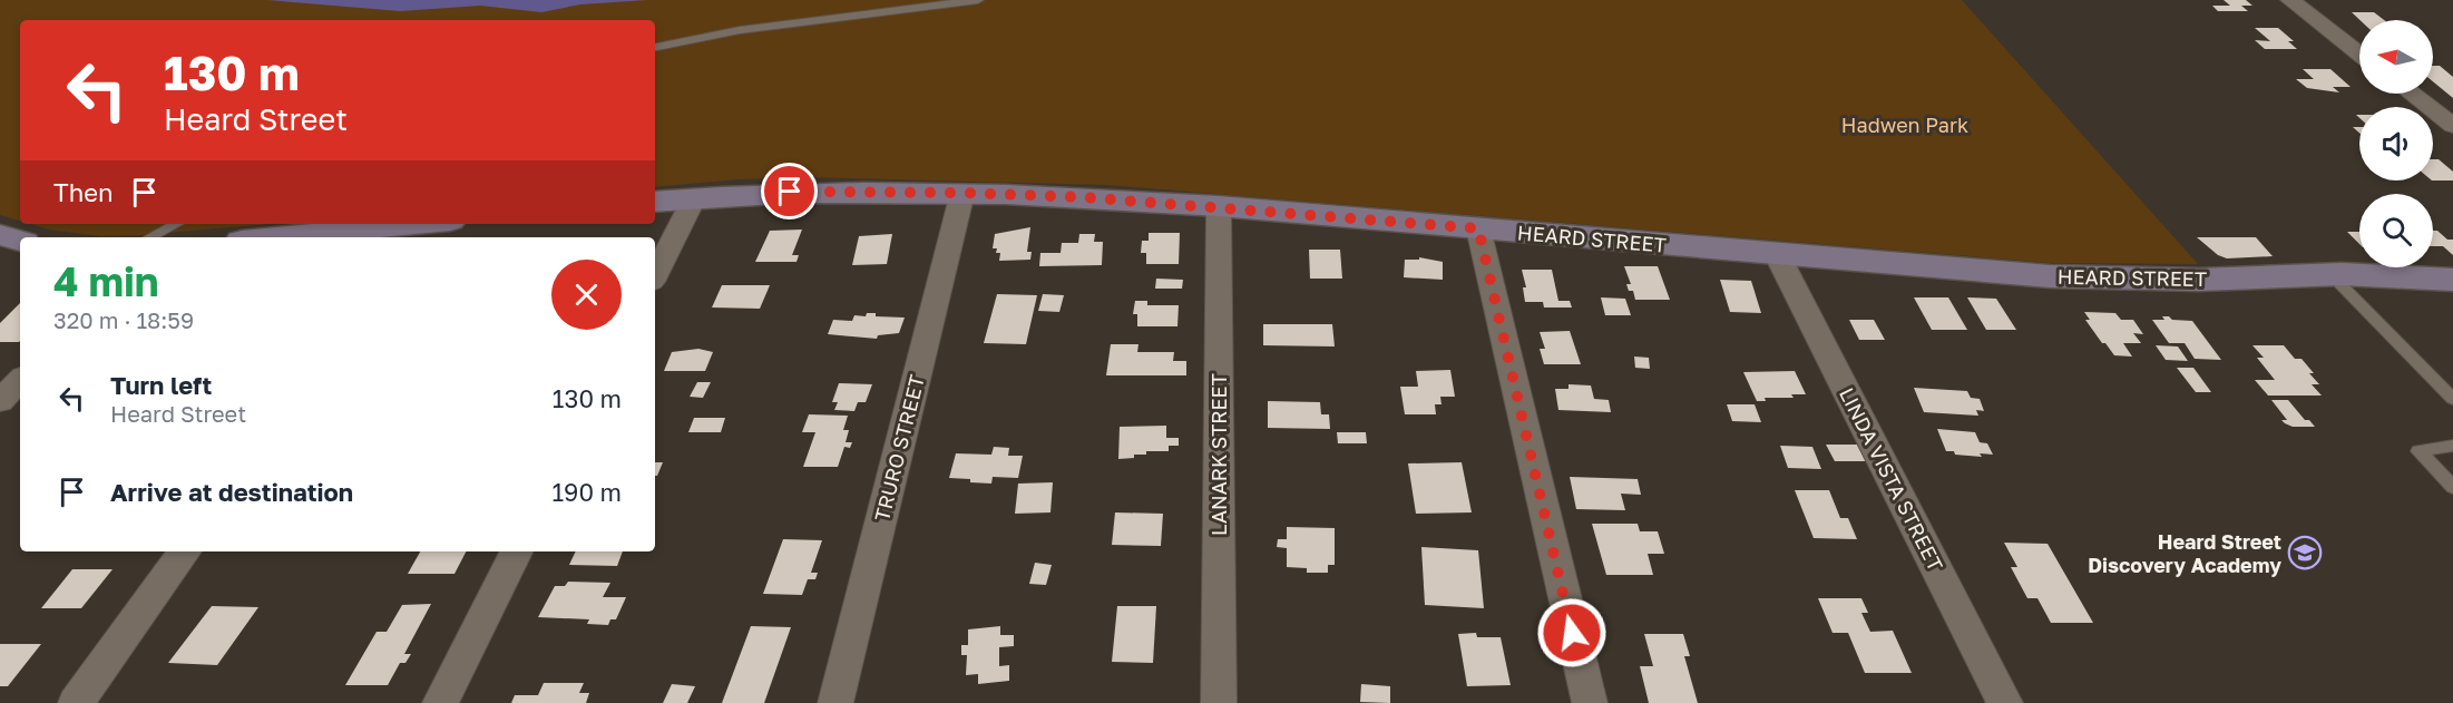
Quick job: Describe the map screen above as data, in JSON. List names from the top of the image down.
{
  "streets": {
    "street": [
      "HEARD STREET",
      "TRURO STREET",
      "LANARK STREET",
      "LINDA VISTA STREET"
    ]
  },
  "crossings": [
    ["HEARD STREET", "TRURO STREET"],
    ["HEARD STREET", "LANARK STREET"],
    ["HEARD STREET", "LINDA VISTA STREET"]
  ],
  "parks": ["Hadwen Park"],
  "places": {
    "school or university": ["Heard Street Discovery Academy"]
  },
  "north": "left",
  "page": {
    "turn": ["130 m", "Heard Street"],
    "then": "Then",
    "heading": ["4 min", "320 m · 18:59"],
    "list": [
      {
        "name": "Turn left",
        "note": "Heard Street",
        "value": "130 m"
      },
      {
        "name": "Arrive at destination",
        "value": "190 m"
      }
    ]
  }
}
